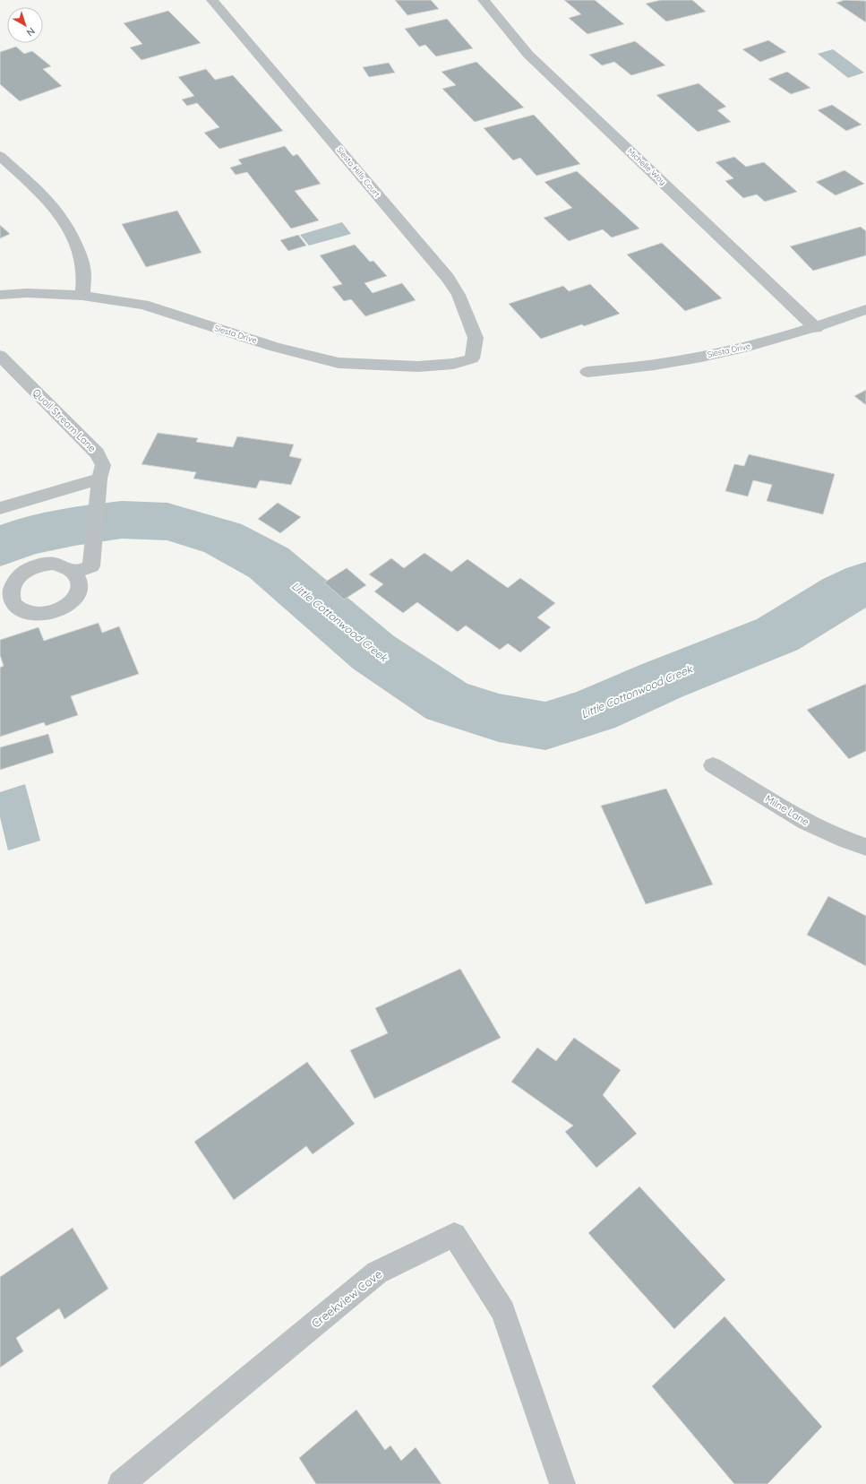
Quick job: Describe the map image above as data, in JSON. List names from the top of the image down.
{
  "streets": {
    "street": [
      "Michelle Way",
      "Siesta Hills Court",
      "Siesta Drive",
      "Quail Stream Lane",
      "Milne Lane",
      "Creekview Cove"
    ]
  },
  "crossings": [
    ["Michelle Way", "Siesta Drive"],
    ["Siesta Hills Court", "Siesta Drive"]
  ],
  "water": ["Little Cottonwood Creek"],
  "north": "bottom right"
}
